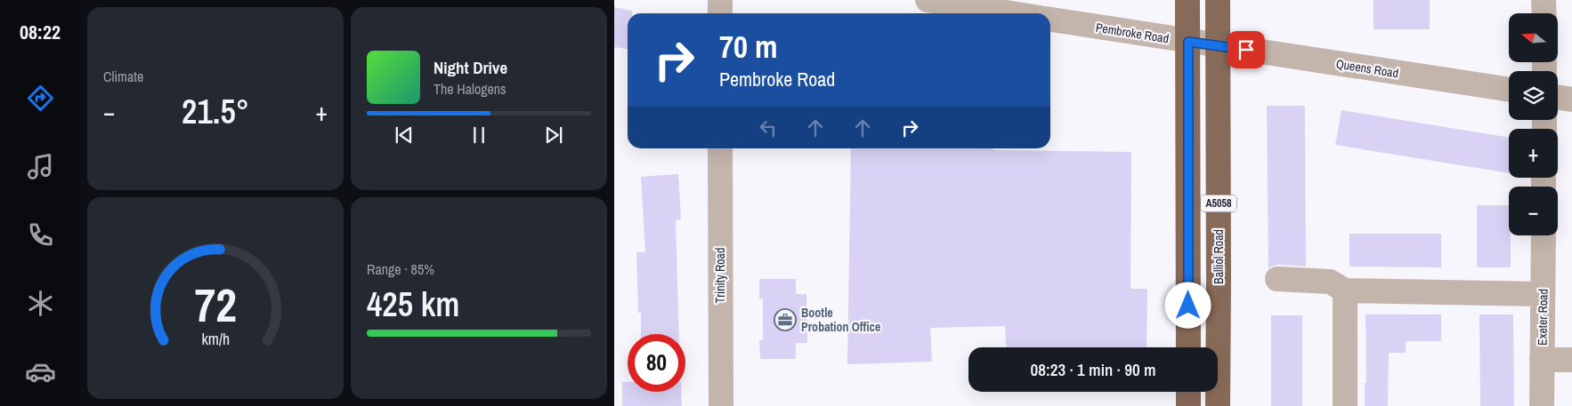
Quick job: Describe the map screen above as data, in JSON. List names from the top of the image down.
{
  "streets": {
    "highway": ["A5058", "Balliol Road"],
    "street": [
      "Pembroke Road",
      "Queens Road",
      "Trinity Road",
      "Exeter Road"
    ]
  },
  "crossings": [
    ["Pembroke Road", "Queens Road"],
    ["Pembroke Road", "A5058"],
    ["Pembroke Road", "Balliol Road"],
    ["Queens Road", "Balliol Road"]
  ],
  "places": {
    "office": ["Bootle Probation Office"]
  },
  "north": "left",
  "page": {
    "tabs": "08:22",
    "tile": [
      "Climate",
      ["Range · 85%", "425 km"]
    ],
    "map_buttons": ["+", "−"],
    "turn": ["70 m", "Pembroke Road"],
    "song": ["Night Drive", "The Halogens"],
    "heat": ["−", "21.5°", "+"],
    "limit": "80",
    "trip": "08:23 · 1 min · 90 m",
    "gauge": ["72", "km/h"]
  }
}
